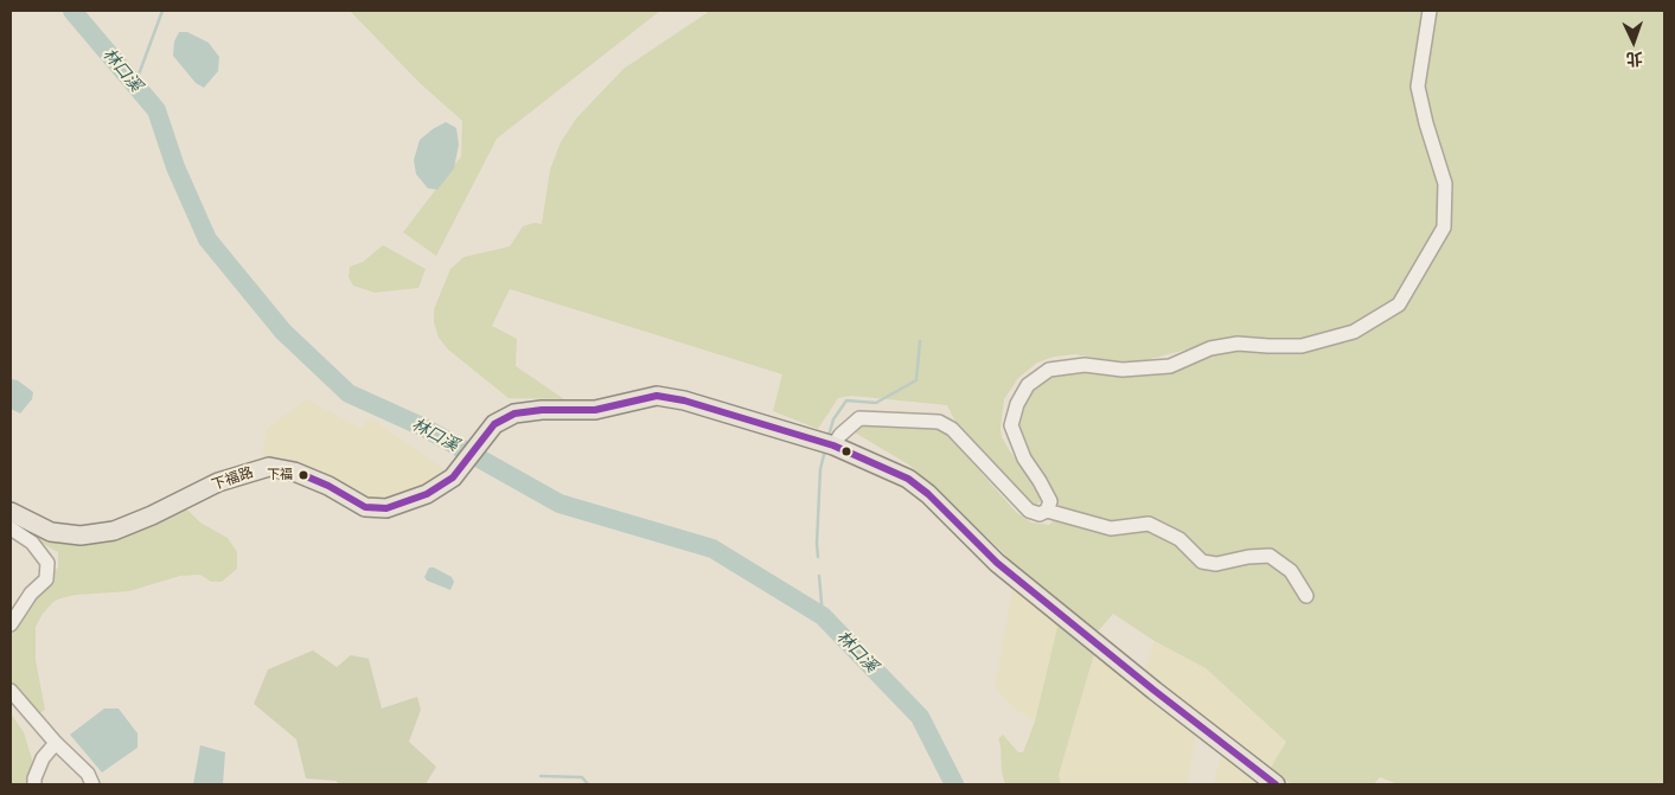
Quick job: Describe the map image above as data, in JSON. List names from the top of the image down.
{
  "streets": {
    "main road": ["下福路"]
  },
  "water": ["林口溪"],
  "places": ["下福"],
  "north": "bottom"
}
